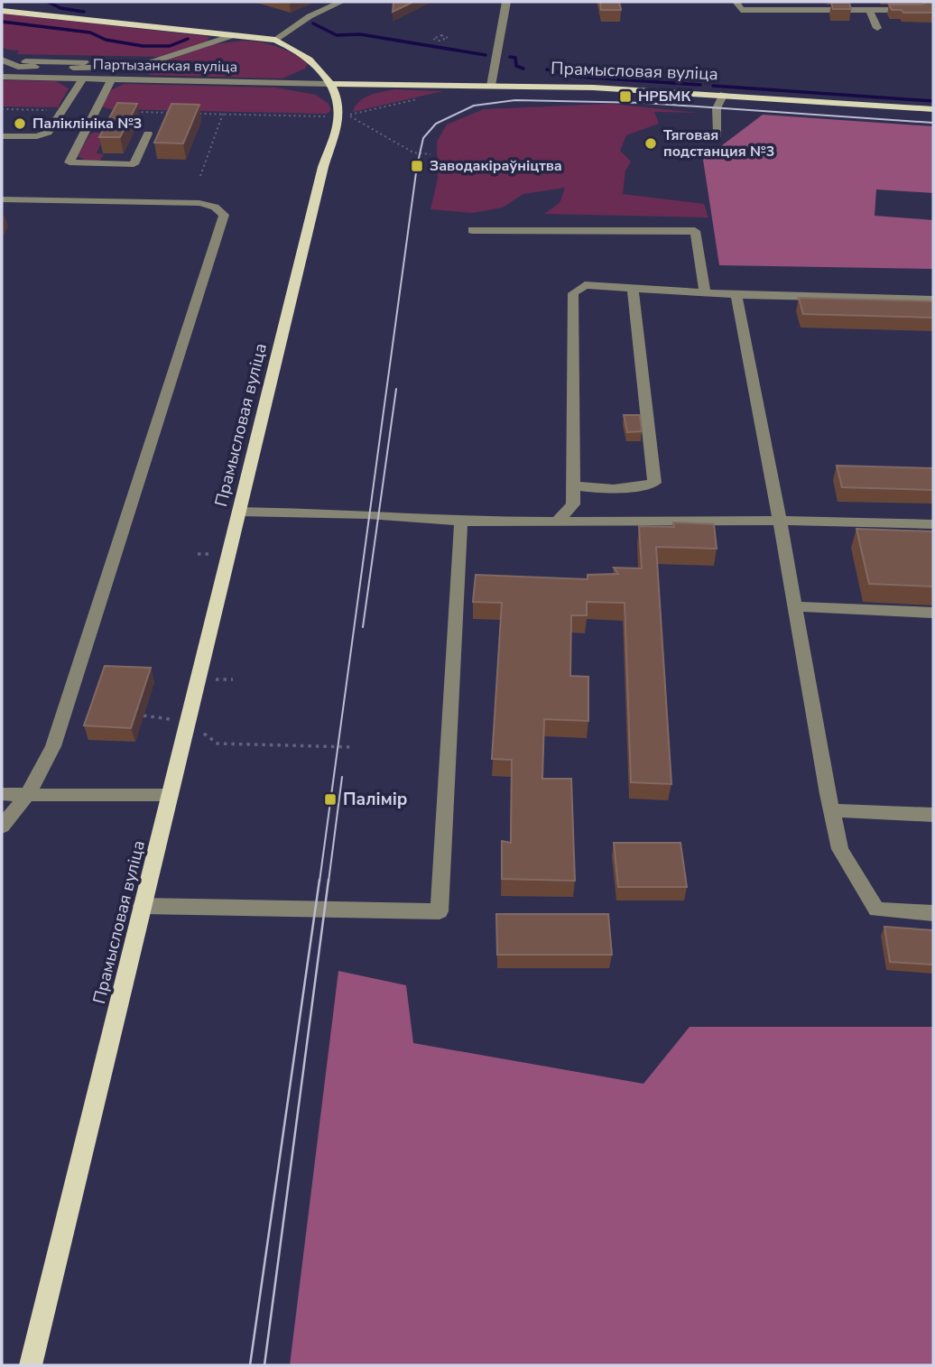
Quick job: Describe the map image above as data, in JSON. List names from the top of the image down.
{
  "streets": {
    "main road": ["Прамысловая вуліца"],
    "street": ["Партызанская вуліца"]
  },
  "crossings": [
    ["Партызанская вуліца", "Прамысловая вуліца"]
  ],
  "places": {
    "transit": ["НРБМК", "Заводакіраўніцтва", "Палімір"],
    "other": ["Паліклініка №3", "Тяговая подстанция №3"]
  }
}
